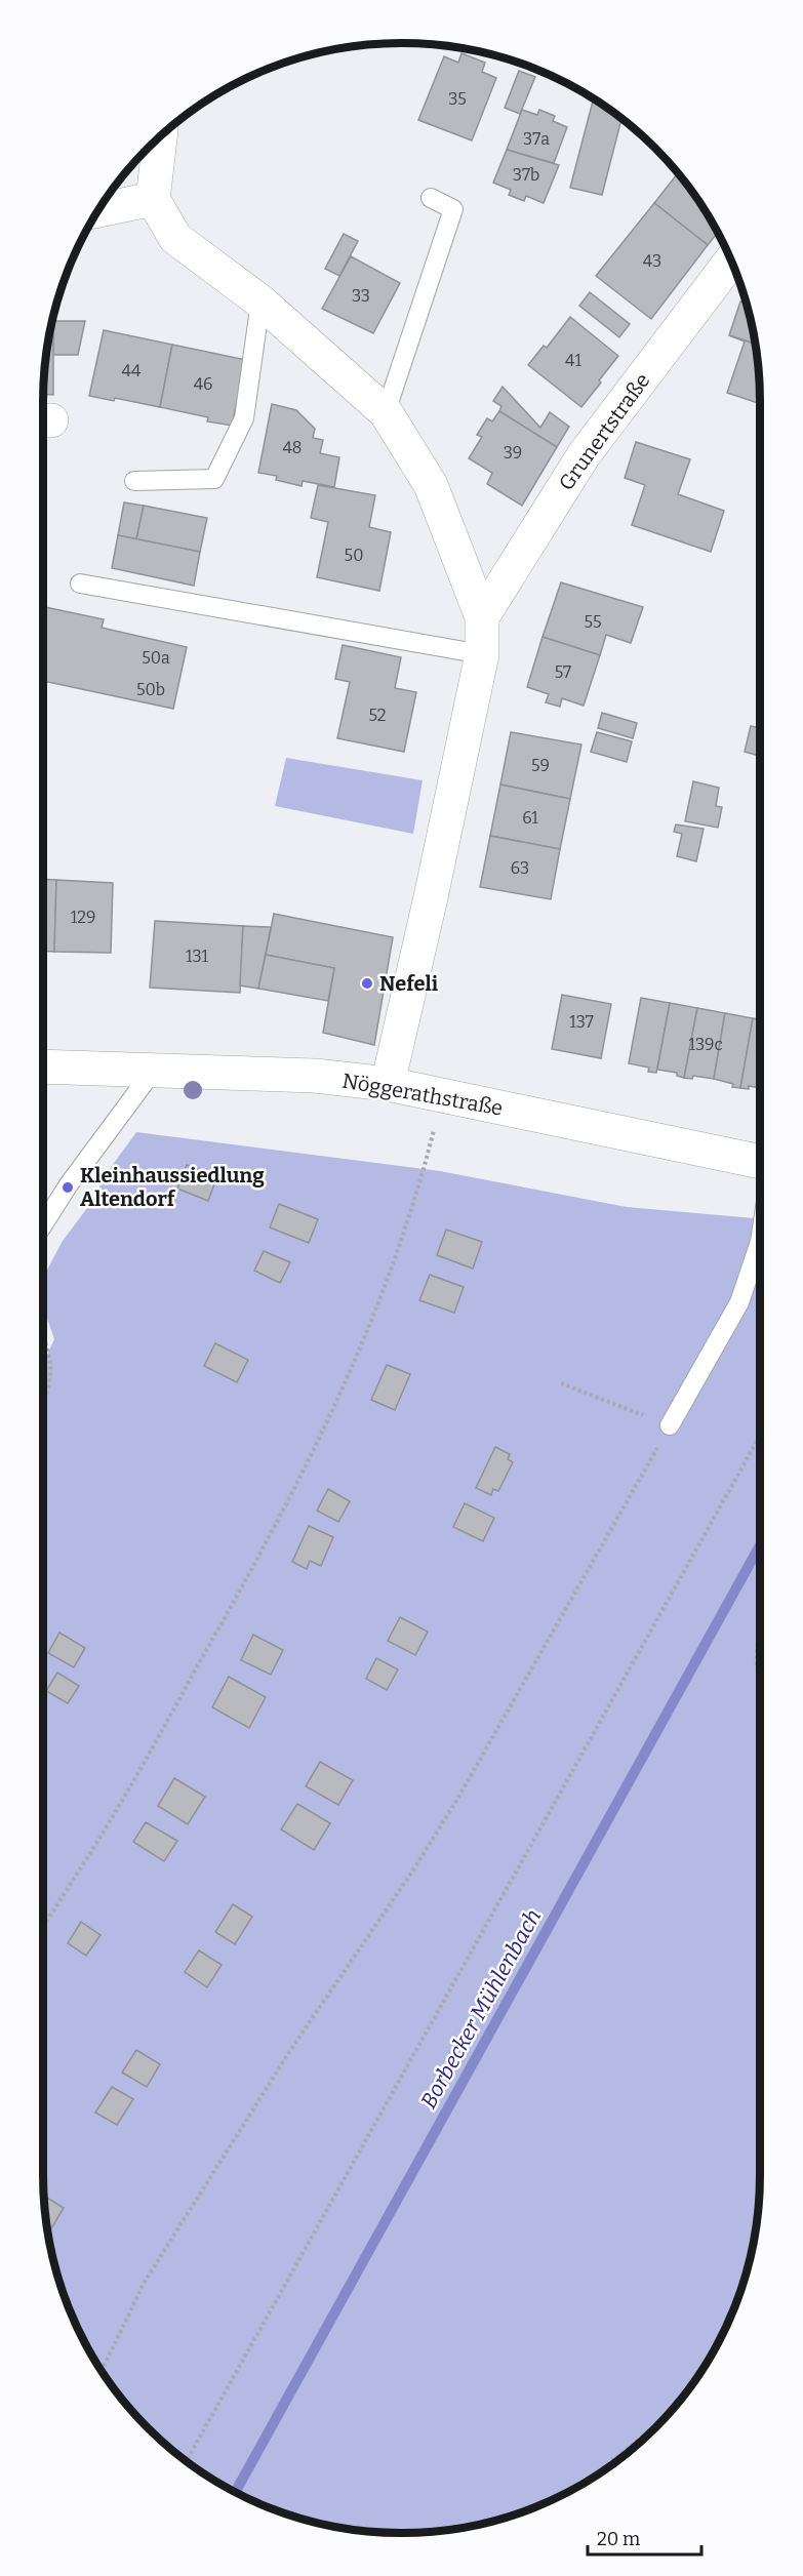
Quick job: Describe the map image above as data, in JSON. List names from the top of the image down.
{
  "streets": {
    "street": ["Grunertstraße", "Nöggerathstraße"]
  },
  "water": ["Borbecker Mühlenbach"],
  "places": ["Nefeli", "Kleinhaussiedlung Altendorf"],
  "house_numbers": [
    "35",
    "37a",
    "37b",
    "43",
    "33",
    "41",
    "44",
    "46",
    "48",
    "39",
    "50",
    "55",
    "50a",
    "57",
    "50b",
    "52",
    "59",
    "61",
    "63",
    "129",
    "131",
    "137",
    "139c"
  ],
  "scale_bar": "20 m"
}
